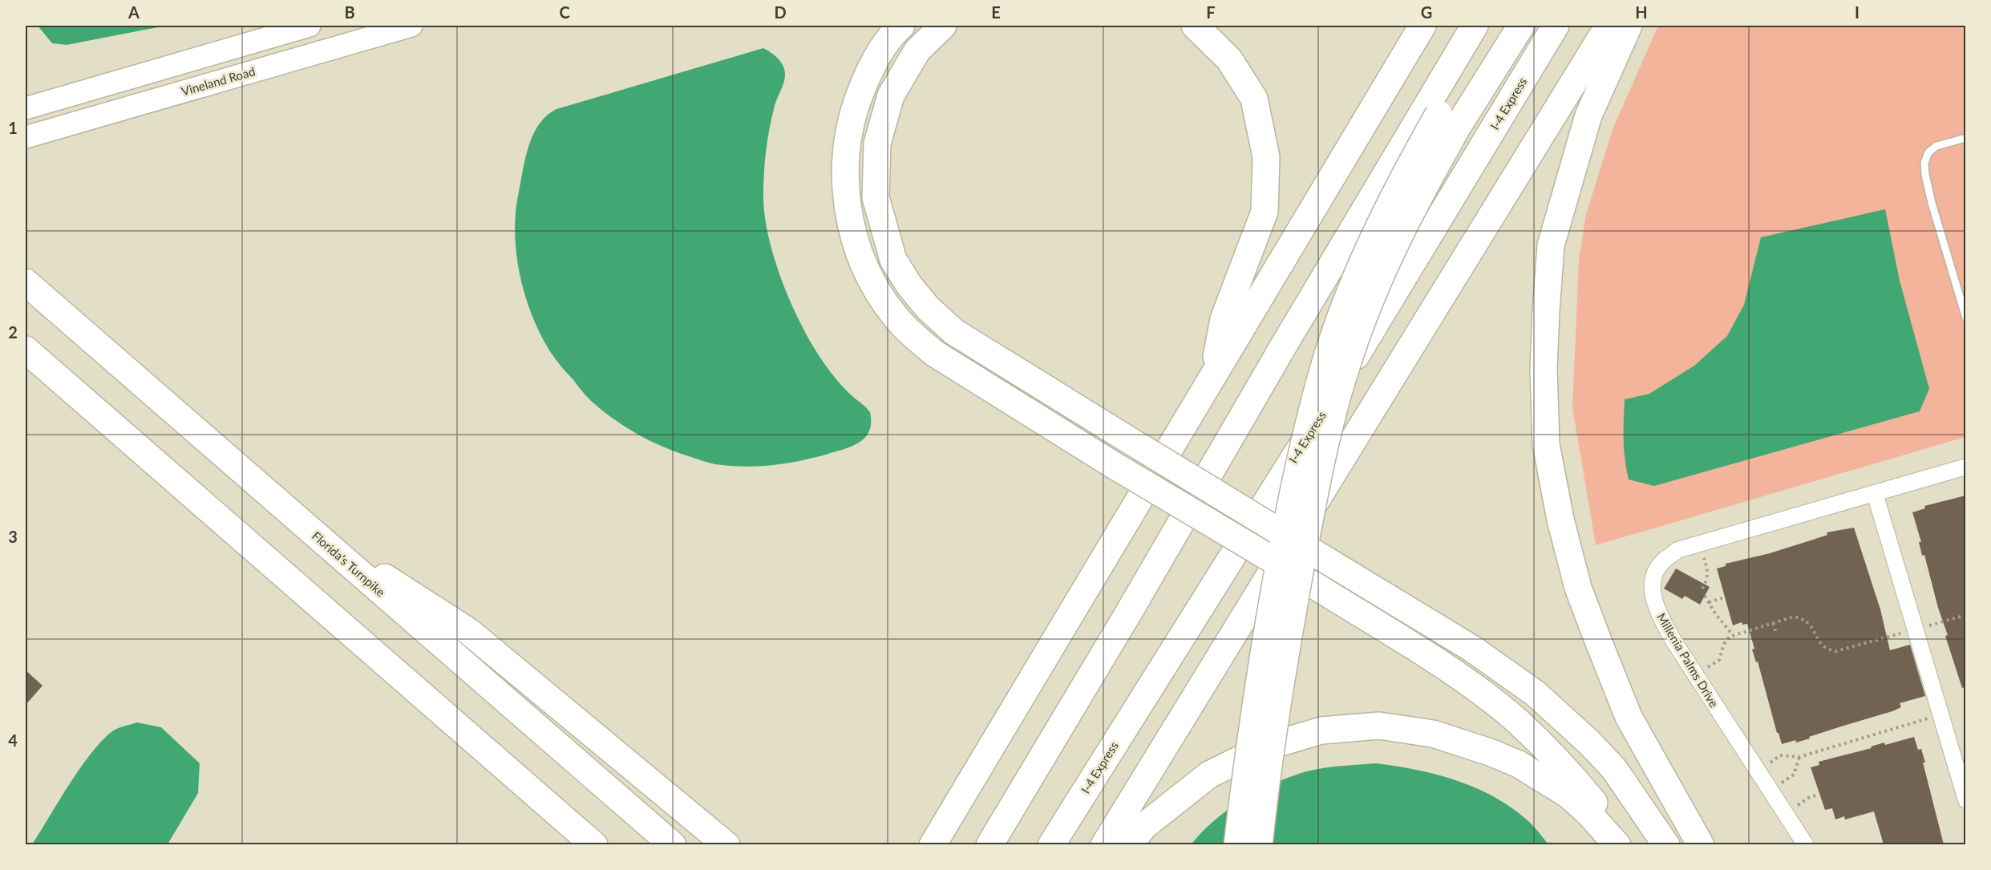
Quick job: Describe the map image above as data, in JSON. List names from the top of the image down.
{
  "streets": {
    "highway": ["I-4 Express", "Florida's Turnpike"],
    "street": ["Vineland Road", "Millenia Palms Drive"]
  },
  "grid": {
    "columns": [
      "A",
      "B",
      "C",
      "D",
      "E",
      "F",
      "G",
      "H",
      "I"
    ],
    "rows": [
      "1",
      "2",
      "3",
      "4"
    ]
  }
}
